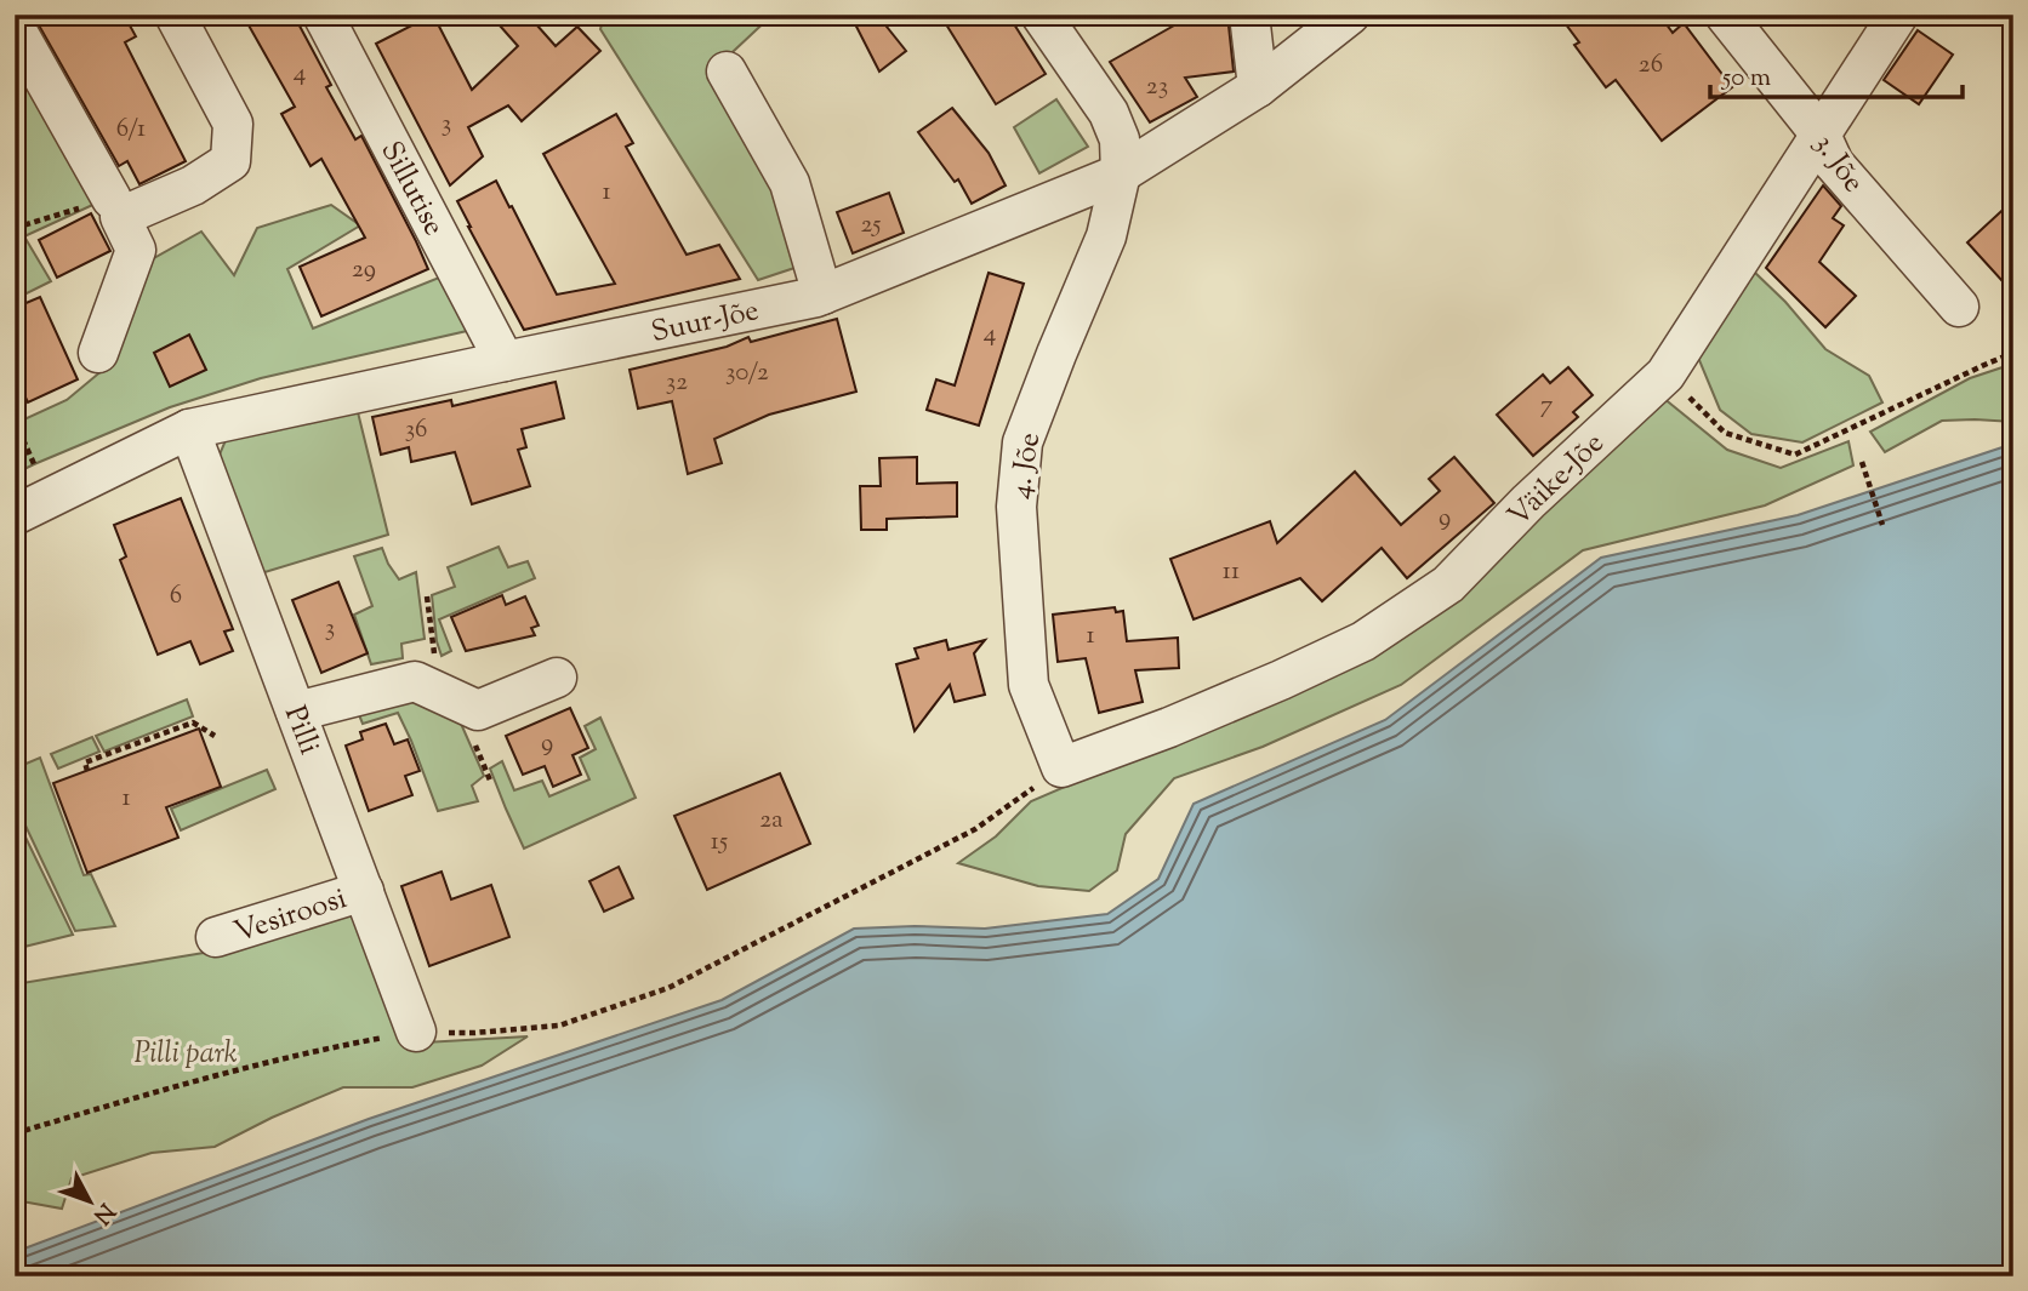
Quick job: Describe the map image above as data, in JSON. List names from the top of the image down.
{
  "streets": {
    "street": [
      "3. Jõe",
      "Sillutise",
      "Suur-Jõe",
      "4. Jõe",
      "Väike-Jõe",
      "Pilli",
      "Vesiroosi"
    ]
  },
  "crossings": [
    ["3. Jõe", "Väike-Jõe"],
    ["Sillutise", "Suur-Jõe"],
    ["Suur-Jõe", "4. Jõe"],
    ["Suur-Jõe", "Pilli"],
    ["4. Jõe", "Väike-Jõe"],
    ["Pilli", "Vesiroosi"]
  ],
  "parks": ["Pilli park"],
  "house_numbers": [
    "26",
    "4",
    "23",
    "3",
    "6/1",
    "1",
    "25",
    "29",
    "4",
    "30/2",
    "32",
    "7",
    "36",
    "9",
    "11",
    "6",
    "3",
    "1",
    "9",
    "1",
    "2a",
    "15"
  ],
  "scale_bar": "50 m",
  "north": "bottom right"
}
